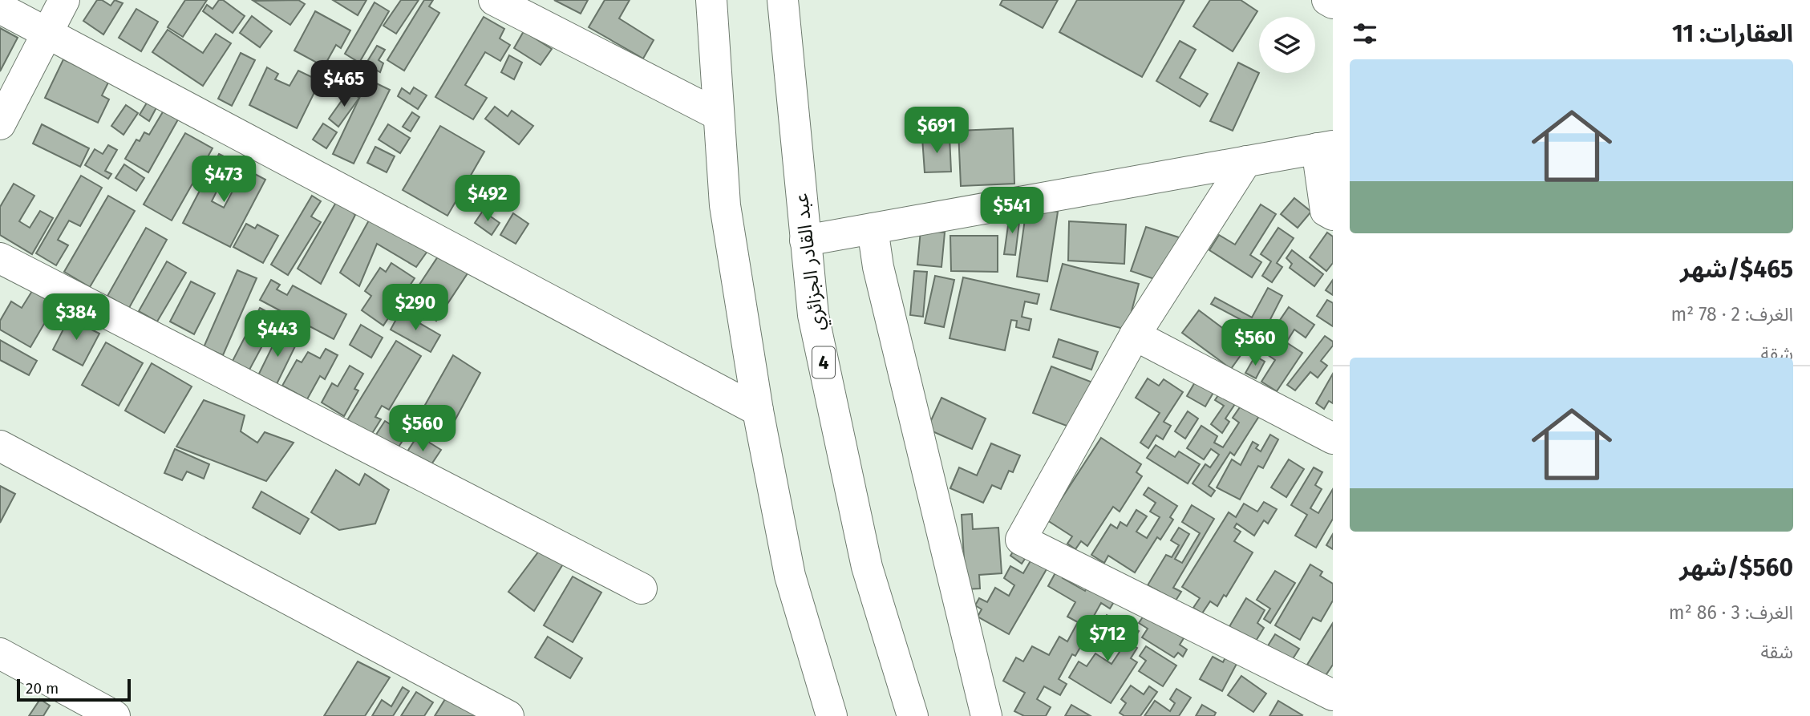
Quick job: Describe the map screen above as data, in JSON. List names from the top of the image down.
{
  "streets": {
    "main road": ["عبد القادر الجزائري", "4"]
  },
  "scale_bar": "20 m",
  "page": {
    "heading": "العقارات: 11",
    "price": [
      "$465",
      "$691",
      "$473",
      "$492",
      "$541",
      "$290",
      "$384",
      "$443",
      "$560",
      "$560",
      "$712"
    ],
    "list": [
      {
        "name": "$465/شهر",
        "note": "الغرف: 2 · 78 m² · شقة"
      },
      {
        "name": "$560/شهر",
        "note": "الغرف: 3 · 86 m² · شقة"
      }
    ],
    "scale": "20 m"
  }
}
